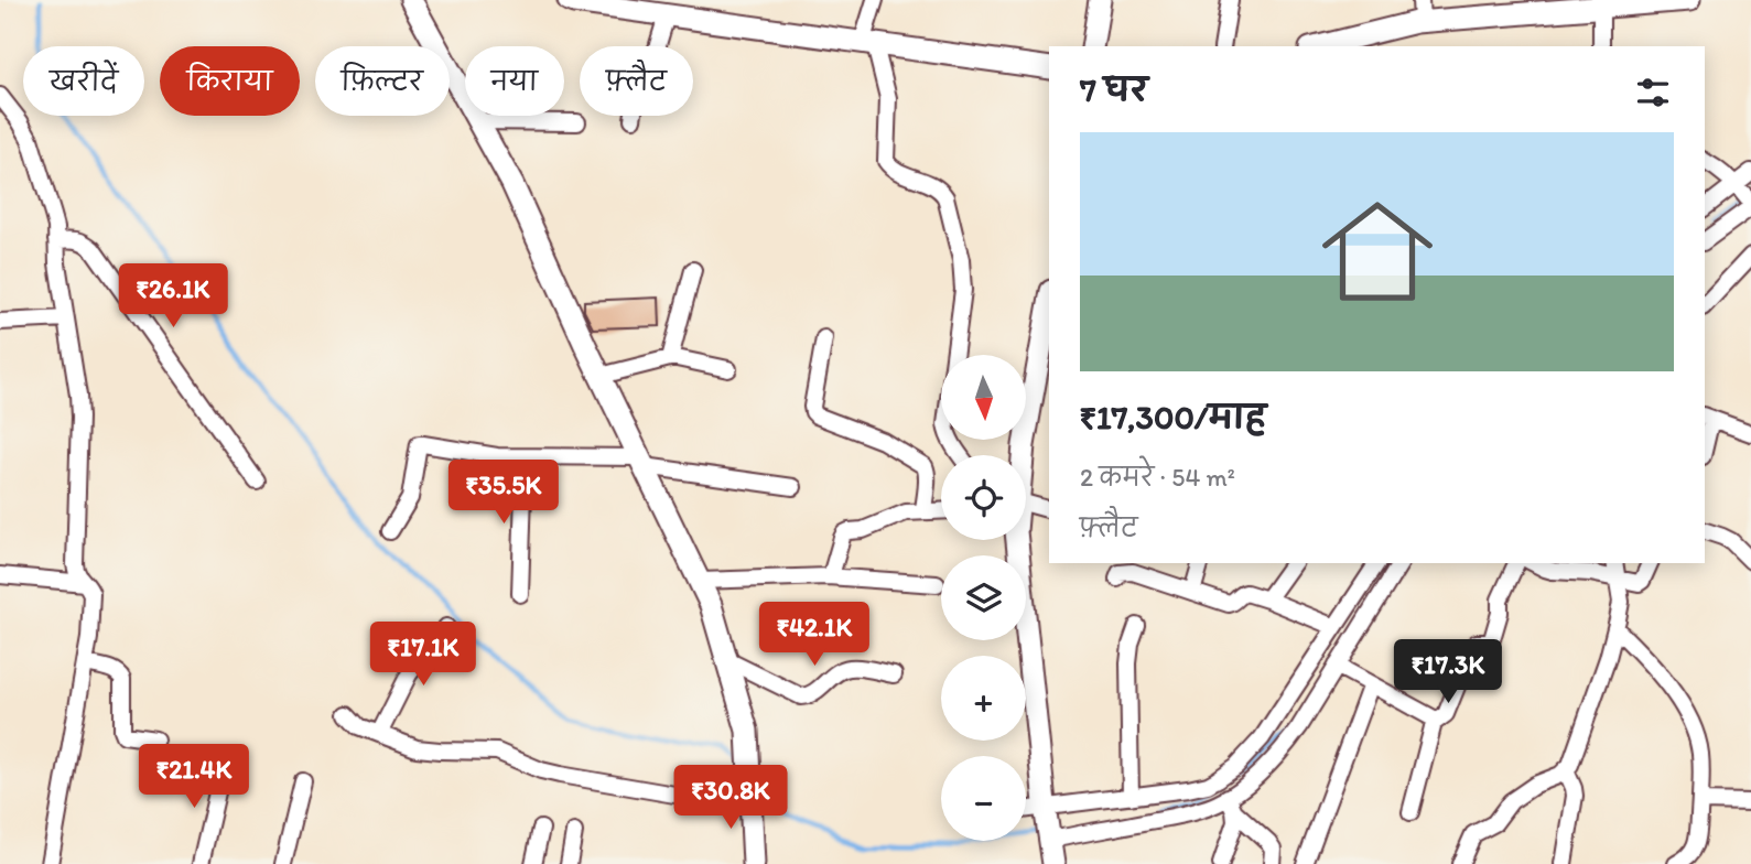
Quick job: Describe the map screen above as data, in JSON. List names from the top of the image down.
{
  "north": "bottom",
  "page": {
    "chip": [
      "खरीदें",
      "किराया",
      "फ़िल्टर",
      "नया",
      "फ़्लैट"
    ],
    "heading": "7 घर",
    "list": [
      {
        "name": "₹17,300/माह",
        "note": "2 कमरे · 54 m² · फ़्लैट"
      }
    ],
    "price": [
      "₹26.1K",
      "₹35.5K",
      "₹42.1K",
      "₹17.1K",
      "₹17.3K",
      "₹21.4K",
      "₹30.8K"
    ],
    "map_buttons": ["+", "−"]
  }
}
